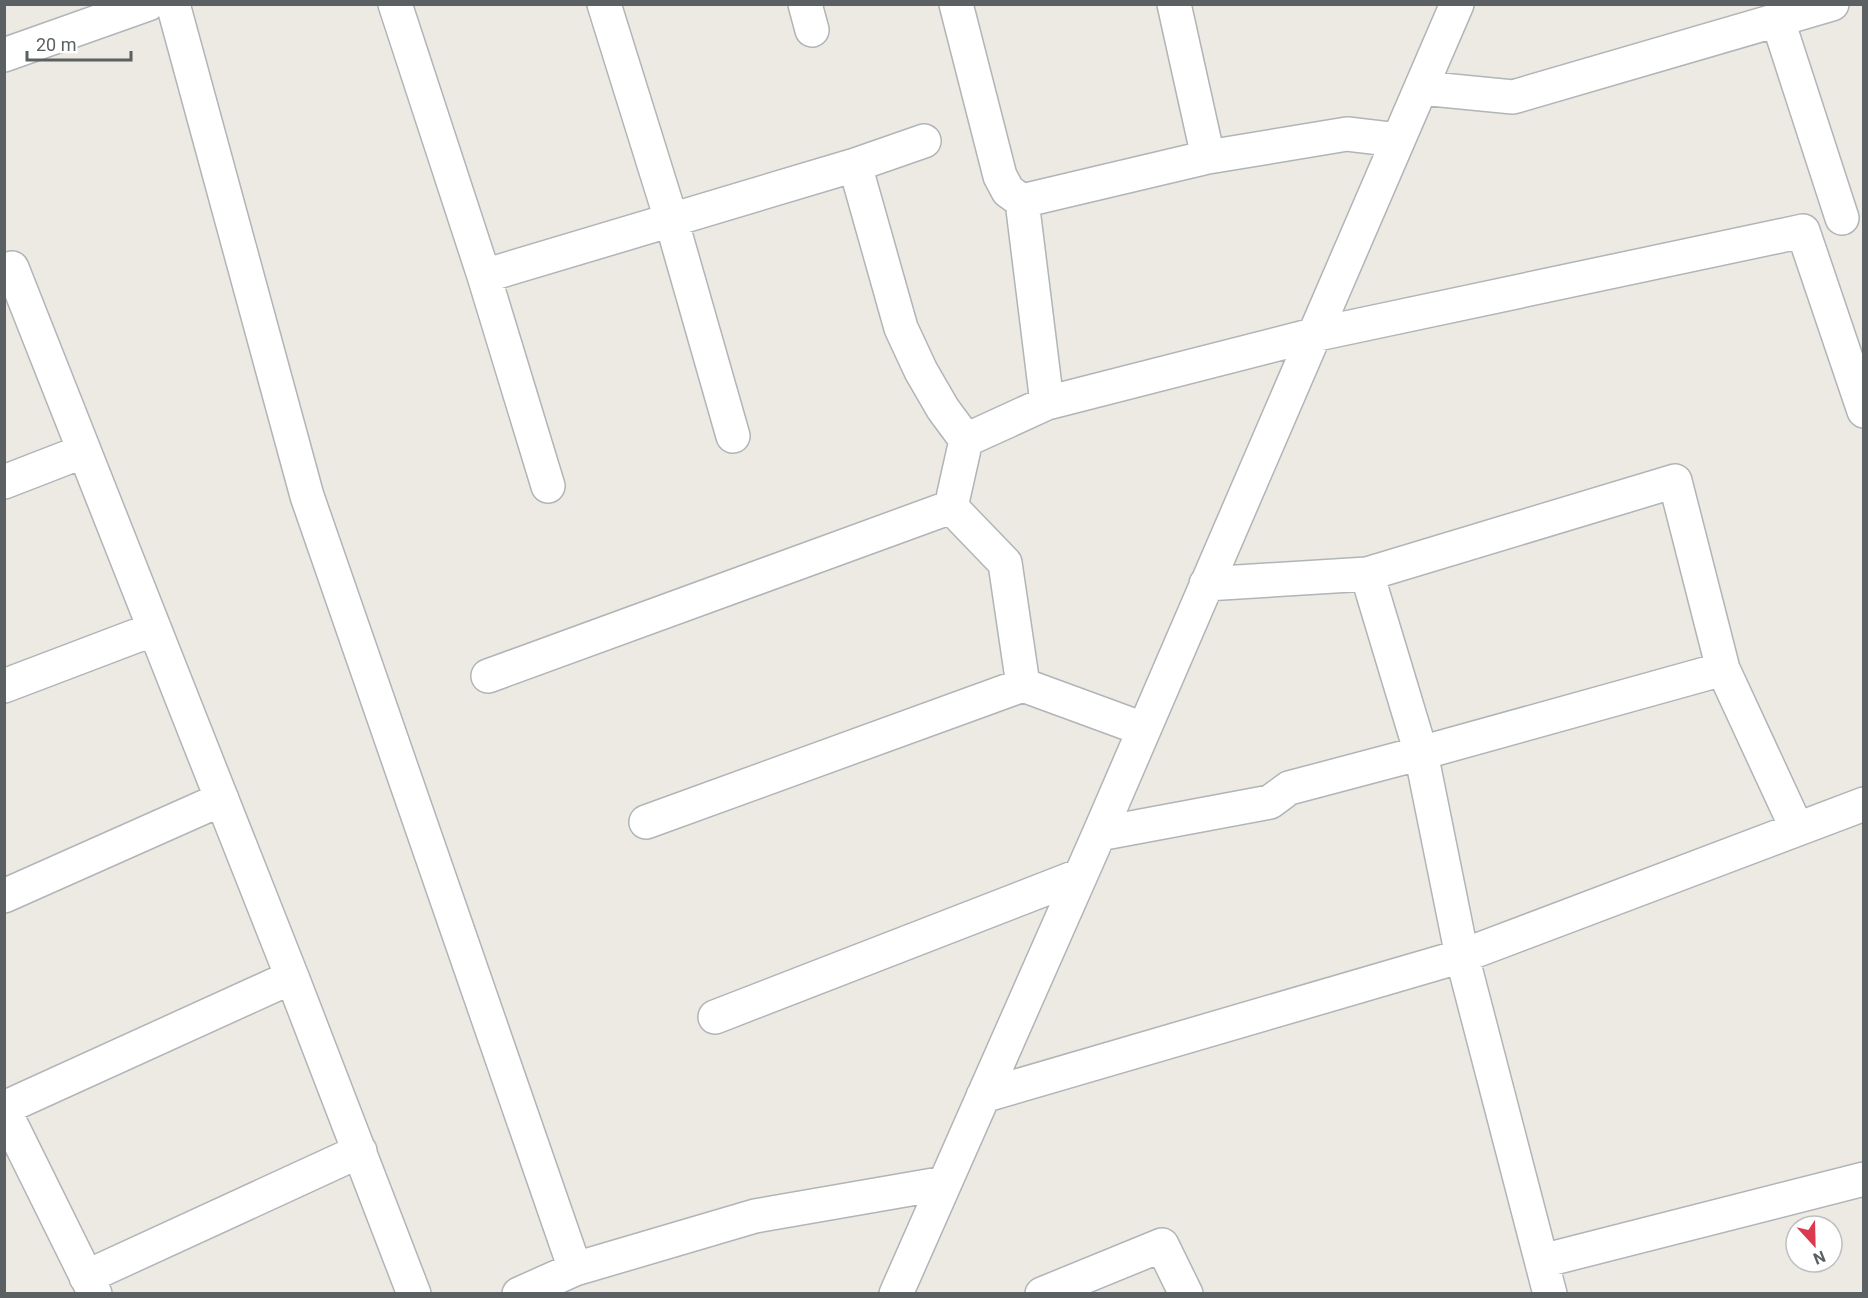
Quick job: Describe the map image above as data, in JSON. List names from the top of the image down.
{
  "scale_bar": "20 m",
  "north": "bottom"
}
